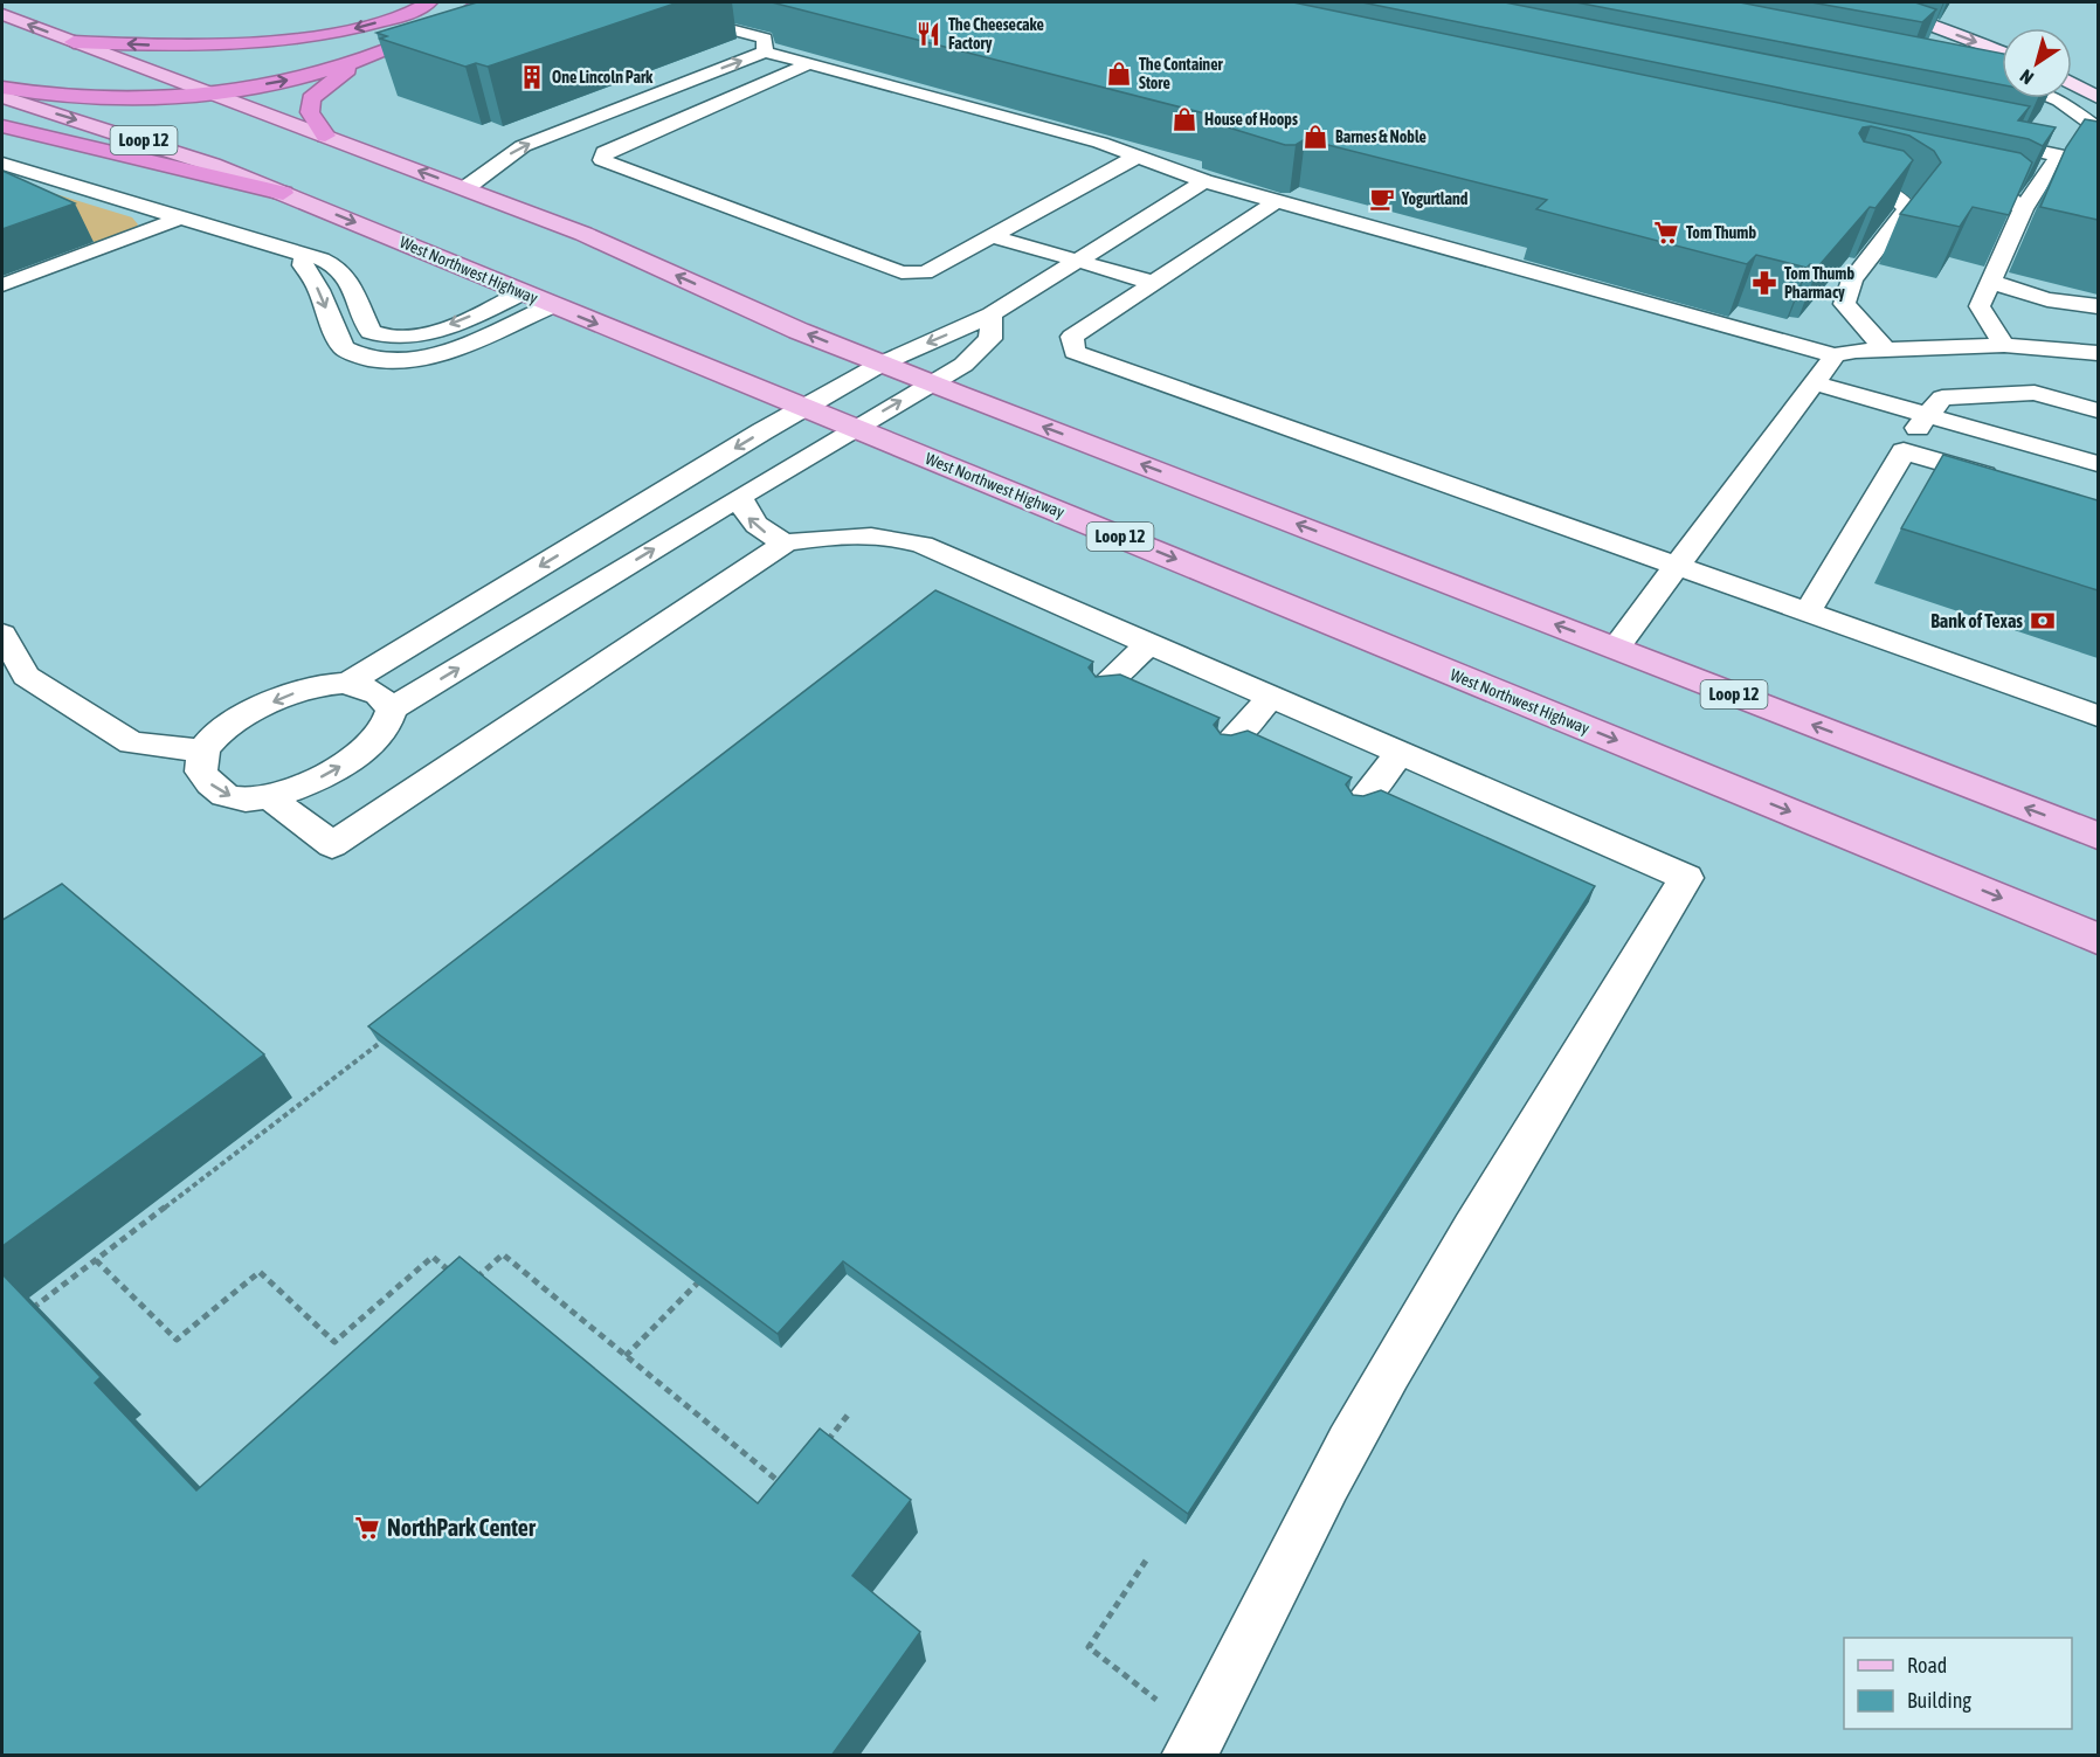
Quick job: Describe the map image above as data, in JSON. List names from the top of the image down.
{
  "streets": {
    "main road": ["Loop 12", "West Northwest Highway"]
  },
  "places": {
    "restaurant": ["The Cheesecake Factory"],
    "shop": ["The Container Store", "House of Hoops", "Barnes & Noble"],
    "building": ["One Lincoln Park"],
    "cafe": ["Yogurtland"],
    "supermarket": ["Tom Thumb", "NorthPark Center"],
    "pharmacy": ["Tom Thumb Pharmacy"],
    "bank": ["Bank of Texas"]
  },
  "legend": ["Road", "Building"],
  "north": "bottom left"
}
